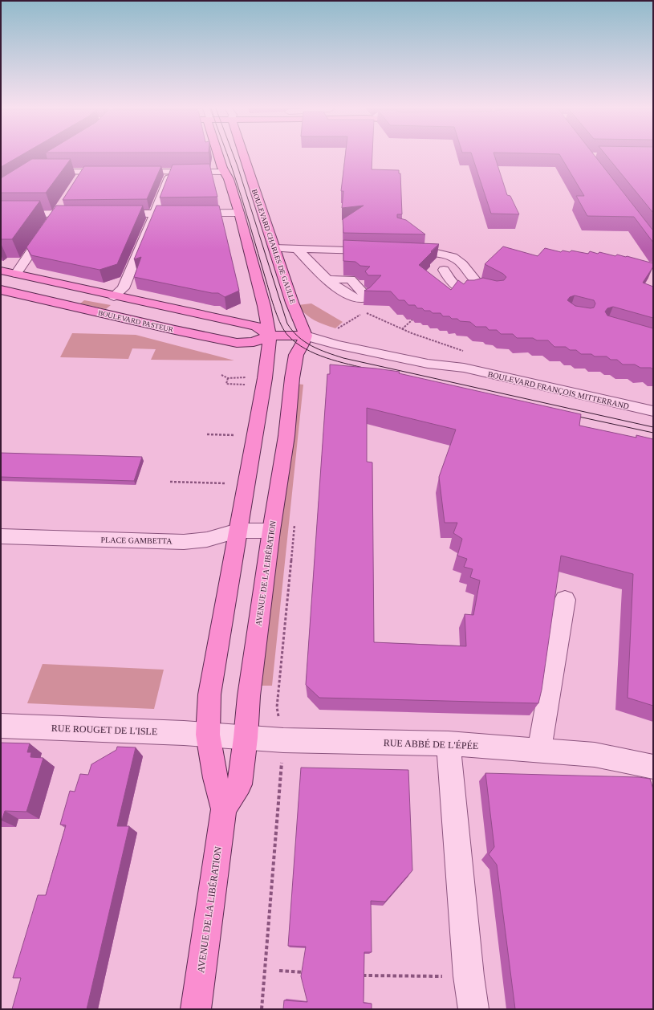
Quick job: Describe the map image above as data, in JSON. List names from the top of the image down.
{
  "streets": {
    "main road": [
      "BOULEVARD CHARLES DE GAULLE",
      "BOULEVARD PASTEUR",
      "BOULEVARD FRANÇOIS MITTERRAND",
      "AVENUE DE LA LIBÉRATION"
    ],
    "street": ["PLACE GAMBETTA", "RUE ROUGET DE L'ISLE", "RUE ABBÉ DE L'ÉPÉE"]
  },
  "crossings": [
    ["BOULEVARD CHARLES DE GAULLE", "BOULEVARD FRANÇOIS MITTERRAND"],
    ["BOULEVARD CHARLES DE GAULLE", "AVENUE DE LA LIBÉRATION"],
    ["BOULEVARD PASTEUR", "BOULEVARD FRANÇOIS MITTERRAND"],
    ["BOULEVARD PASTEUR", "AVENUE DE LA LIBÉRATION"],
    ["BOULEVARD FRANÇOIS MITTERRAND", "AVENUE DE LA LIBÉRATION"],
    ["PLACE GAMBETTA", "AVENUE DE LA LIBÉRATION"],
    ["AVENUE DE LA LIBÉRATION", "RUE ROUGET DE L'ISLE"],
    ["AVENUE DE LA LIBÉRATION", "RUE ABBÉ DE L'ÉPÉE"],
    ["RUE ROUGET DE L'ISLE", "RUE ABBÉ DE L'ÉPÉE"]
  ]
}
